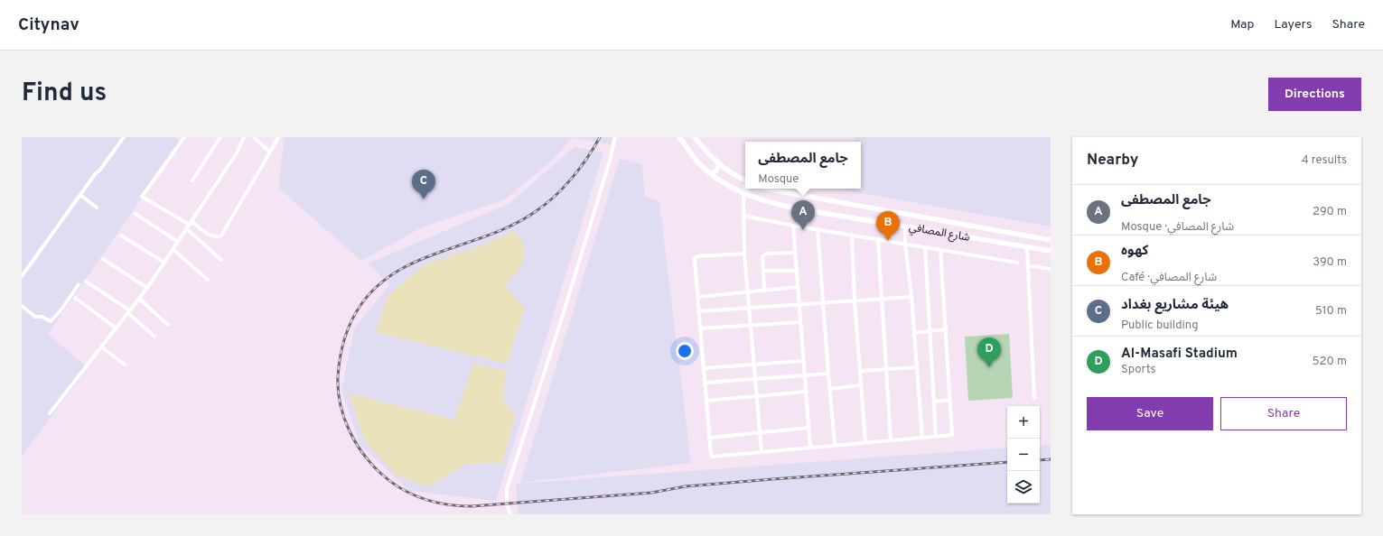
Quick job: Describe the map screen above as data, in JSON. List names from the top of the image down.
{
  "streets": {
    "main road": ["شارع المصافي"]
  },
  "page": {
    "header": "Citynav",
    "nav": ["Map", "Layers", "Share"],
    "title": "Find us",
    "buttons": [
      "Directions",
      ["Save", "Share"]
    ],
    "heading": ["Nearby", "4 results"],
    "popup": ["جامع المصطفى", "Mosque"],
    "pins": [
      "C",
      "A",
      "B",
      "D"
    ],
    "list": [
      {
        "mark": "A",
        "name": "جامع المصطفى",
        "note": "Mosque · شارع المصافي",
        "value": "290 m"
      },
      {
        "mark": "B",
        "name": "كهوه",
        "note": "Café · شارع المصافي",
        "value": "390 m"
      },
      {
        "mark": "C",
        "name": "هيئة مشاريع بغداد",
        "note": "Public building",
        "value": "510 m"
      },
      {
        "mark": "D",
        "name": "Al-Masafi Stadium",
        "note": "Sports",
        "value": "520 m"
      }
    ],
    "map_buttons": ["+", "−"]
  }
}
